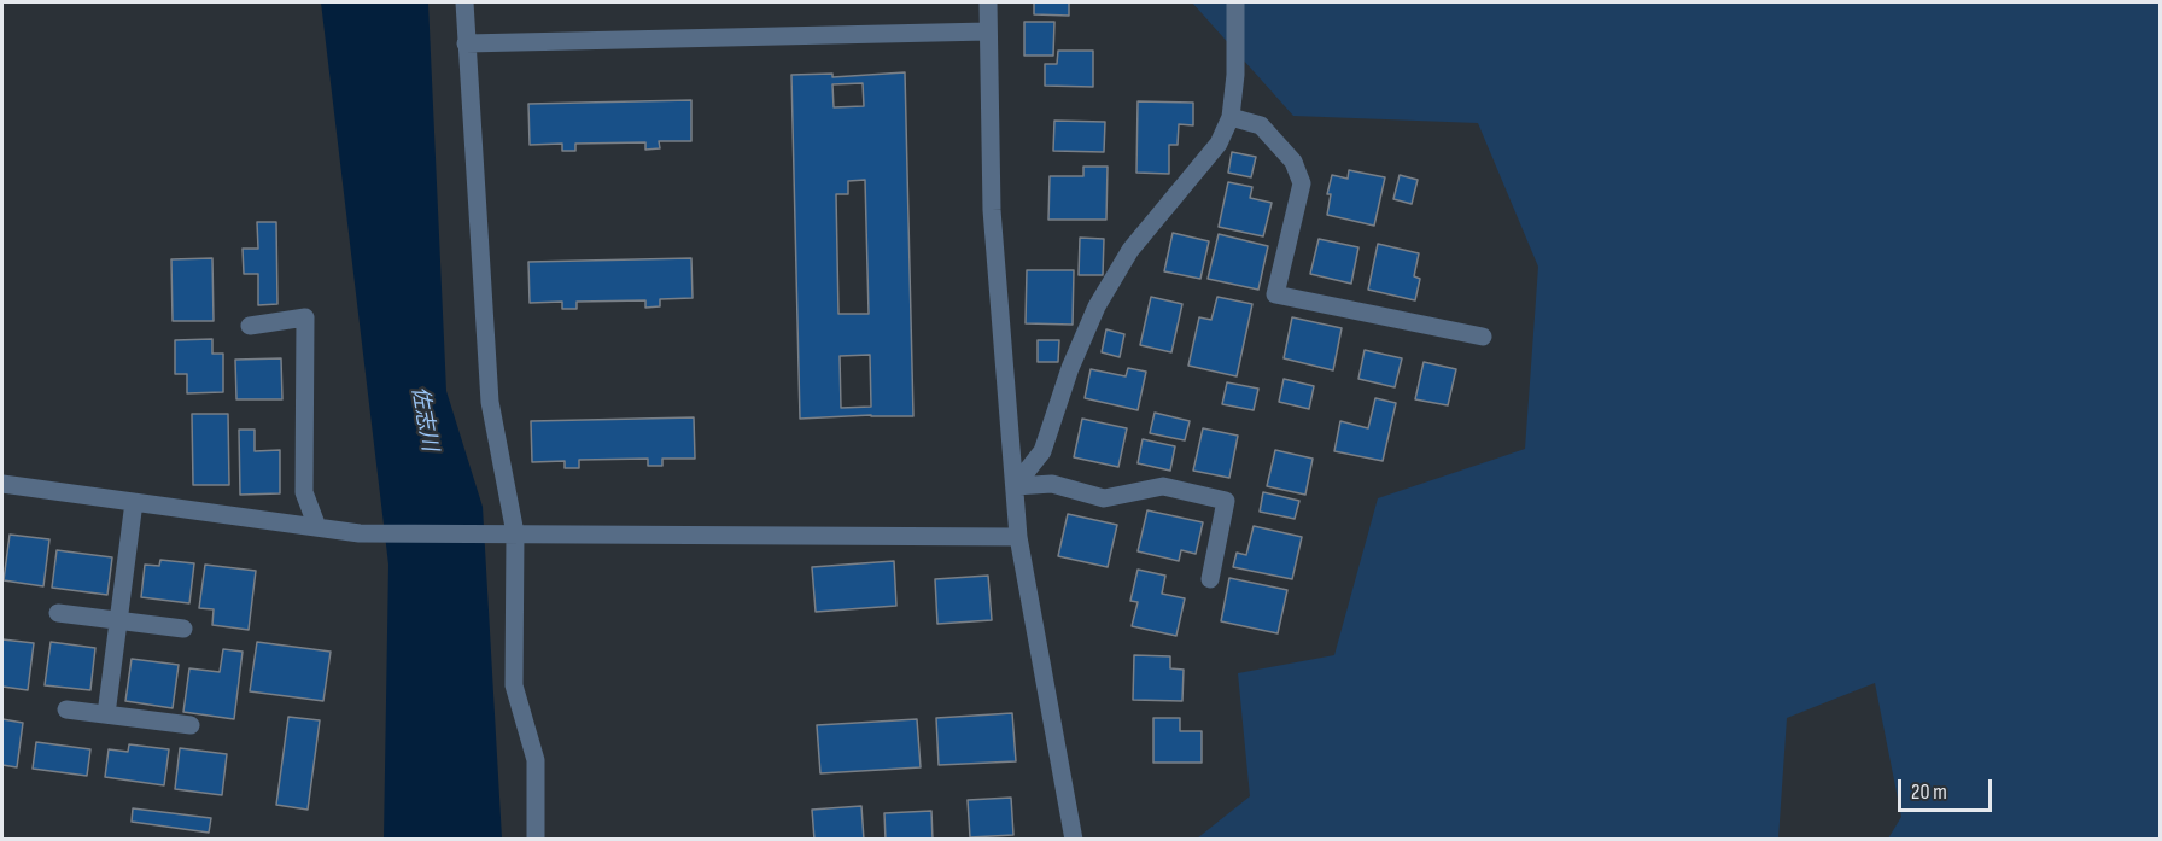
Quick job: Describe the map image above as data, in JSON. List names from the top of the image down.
{
  "water": ["佐志川"],
  "scale_bar": "20 m"
}
